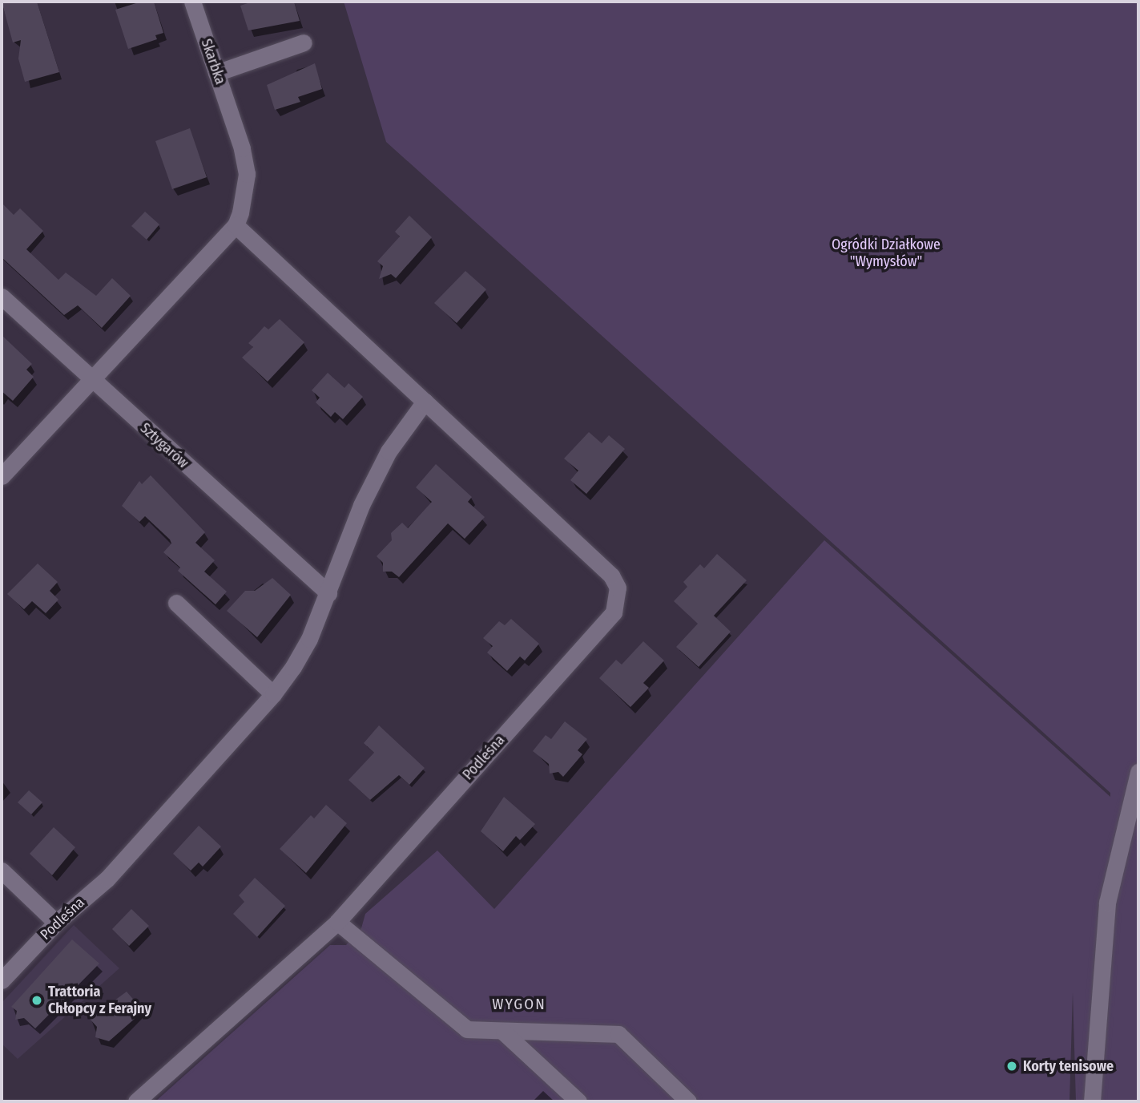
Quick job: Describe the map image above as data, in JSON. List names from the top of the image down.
{
  "streets": {
    "street": ["Skarbka", "Sztygarów", "Podleśna"]
  },
  "crossings": [
    ["Skarbka", "Podleśna"],
    ["Sztygarów", "Podleśna"]
  ],
  "districts": ["WYGON"],
  "parks": ["Ogródki Działkowe \"Wymysłów\""],
  "places": ["Trattoria Chłopcy z Ferajny", "Korty tenisowe"]
}
